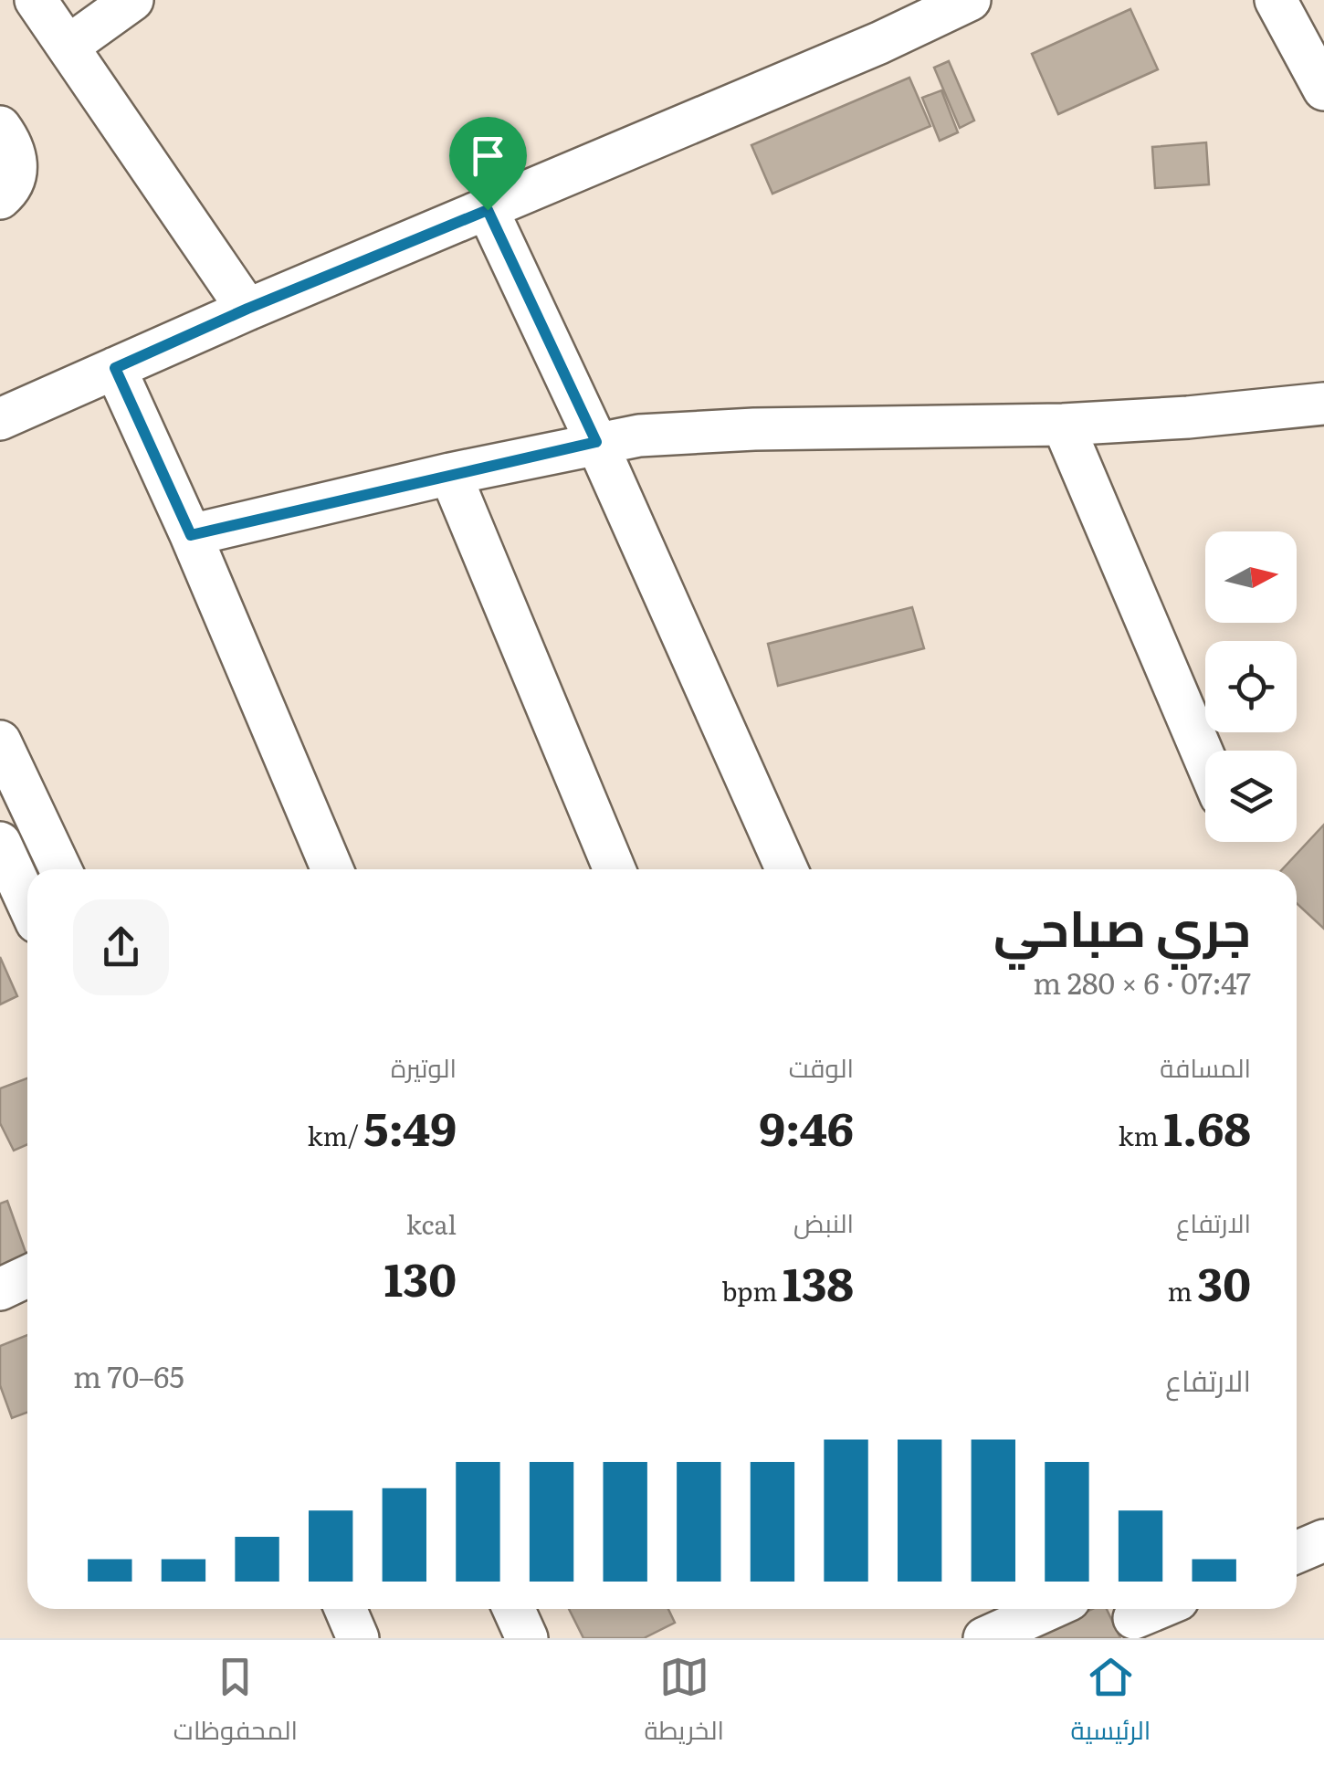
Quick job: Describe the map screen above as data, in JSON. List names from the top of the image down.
{
  "north": "right",
  "page": {
    "heading": ["جري صباحي", "07:47 · 6 × 280 m"],
    "stats": [
      ["المسافة", "1.68 km"],
      ["الوقت", "9:46"],
      ["الوتيرة", "5:49 /km"],
      ["الارتفاع", "30 m"],
      ["النبض", "138 bpm"],
      ["kcal", "130"]
    ],
    "chart": ["الارتفاع", "65–70 m"],
    "tabs": ["الرئيسية", "الخريطة", "المحفوظات"]
  }
}
